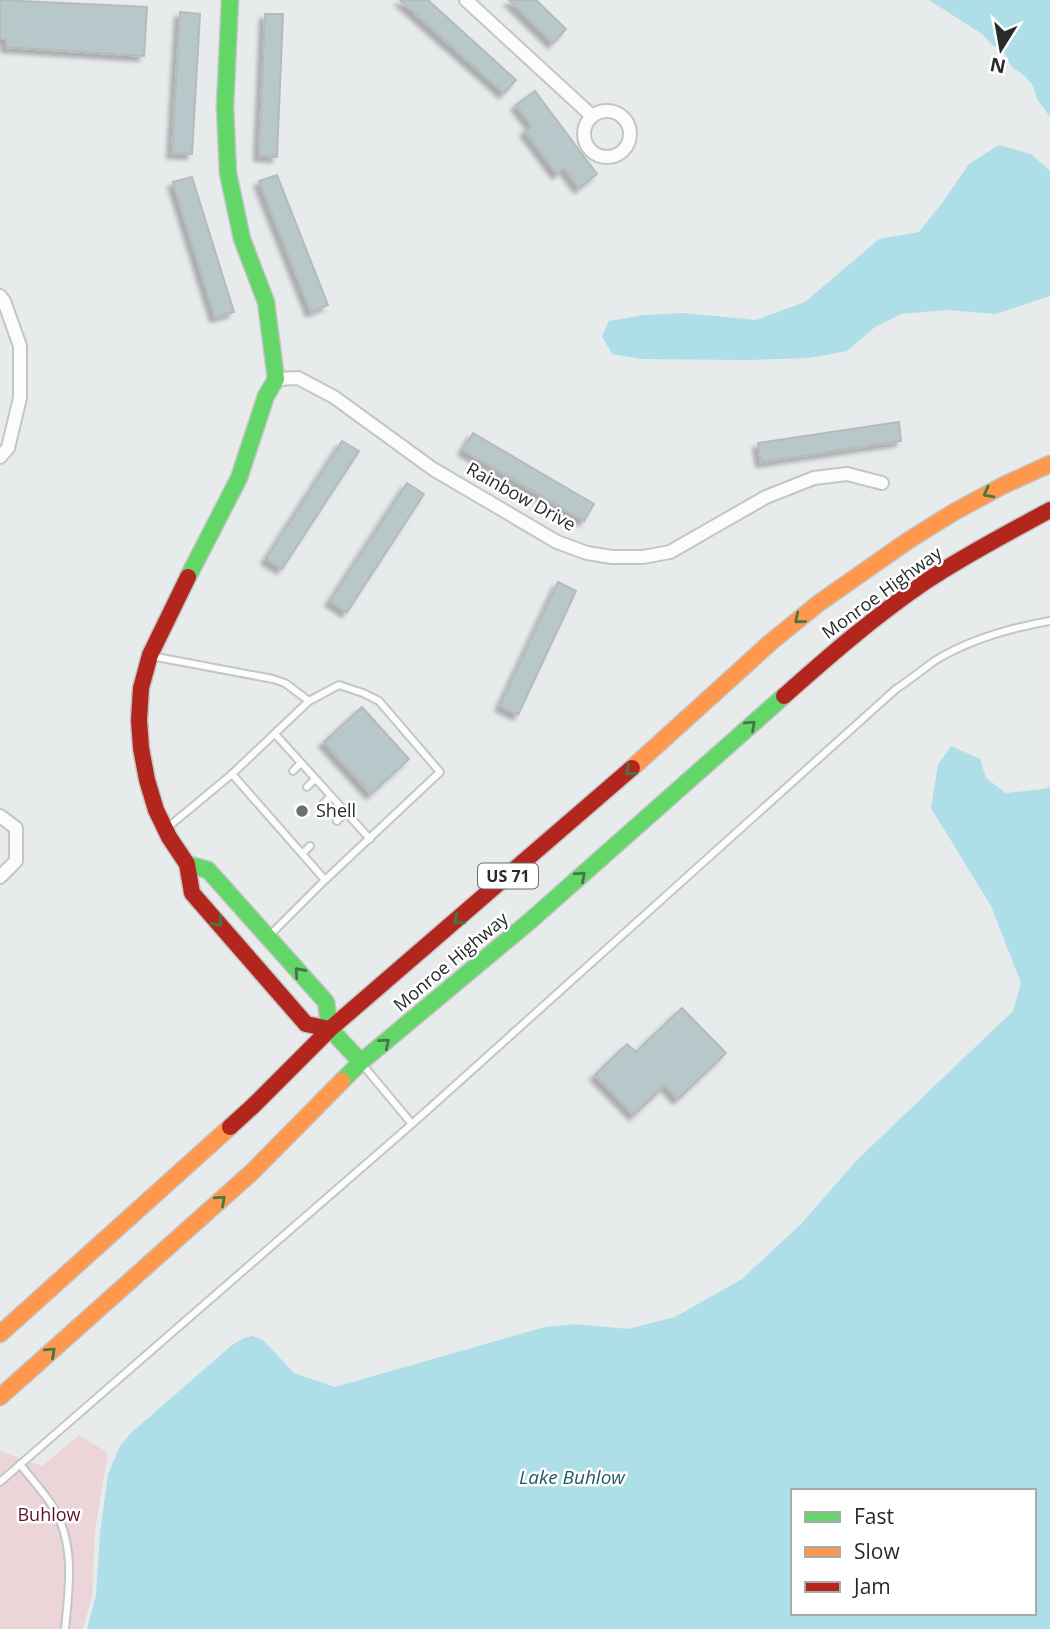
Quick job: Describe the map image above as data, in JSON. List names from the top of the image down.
{
  "streets": {
    "main road": ["Monroe Highway", "US 71"],
    "street": ["Rainbow Drive"]
  },
  "water": ["Lake Buhlow"],
  "parks": ["Buhlow"],
  "places": ["Shell"],
  "legend": ["Fast", "Slow", "Jam"],
  "north": "bottom"
}
